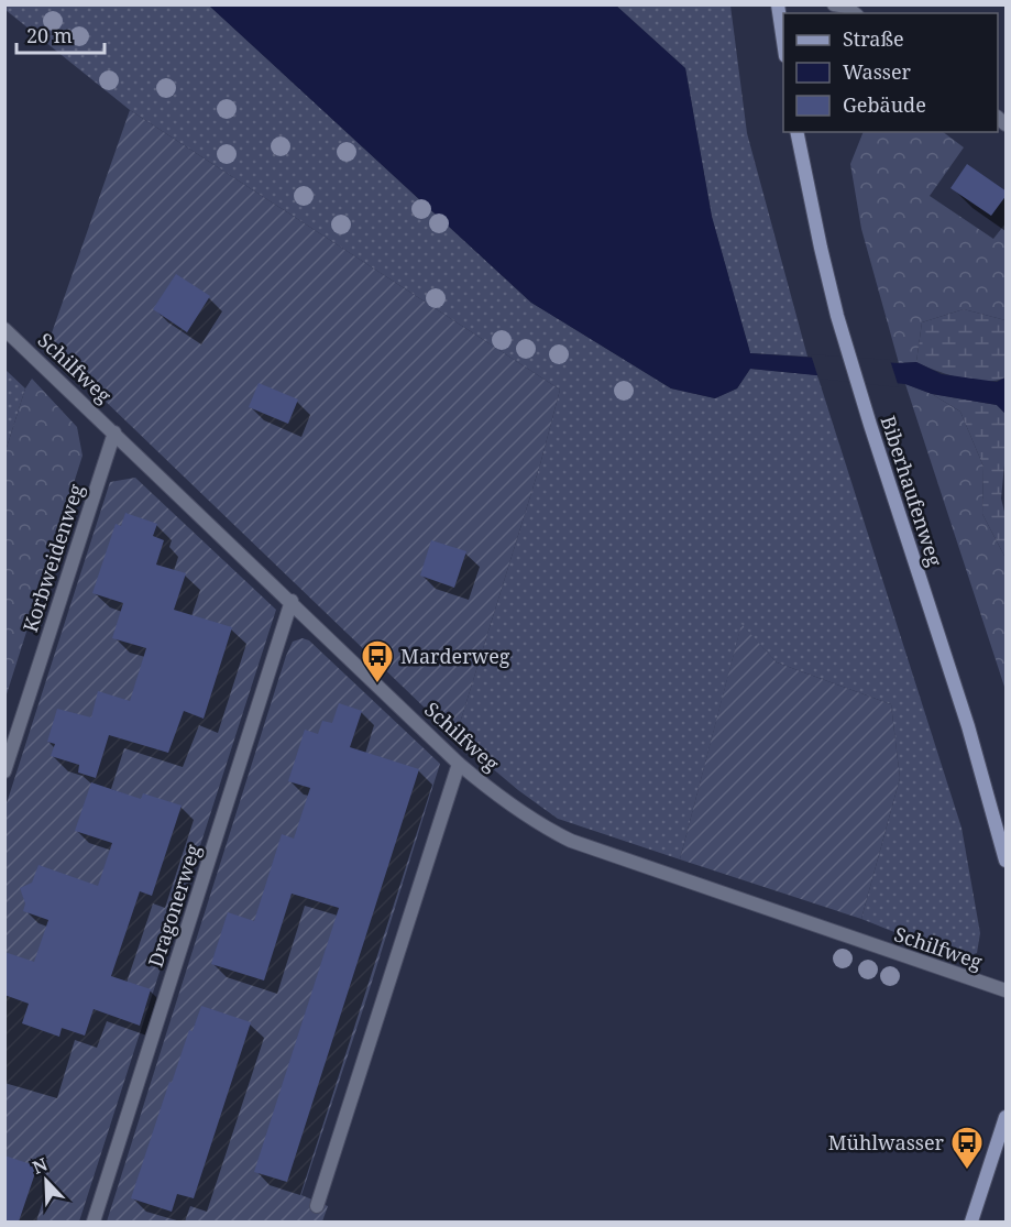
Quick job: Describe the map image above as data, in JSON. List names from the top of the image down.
{
  "streets": {
    "main road": ["Biberhaufenweg"],
    "street": ["Schilfweg", "Korbweidenweg", "Dragonerweg"]
  },
  "crossings": [
    ["Schilfweg", "Korbweidenweg"],
    ["Schilfweg", "Dragonerweg"]
  ],
  "places": {
    "bus stop": ["Marderweg", "Mühlwasser"]
  },
  "legend": ["Straße", "Wasser", "Gebäude"],
  "scale_bar": "20 m",
  "north": "top left"
}
